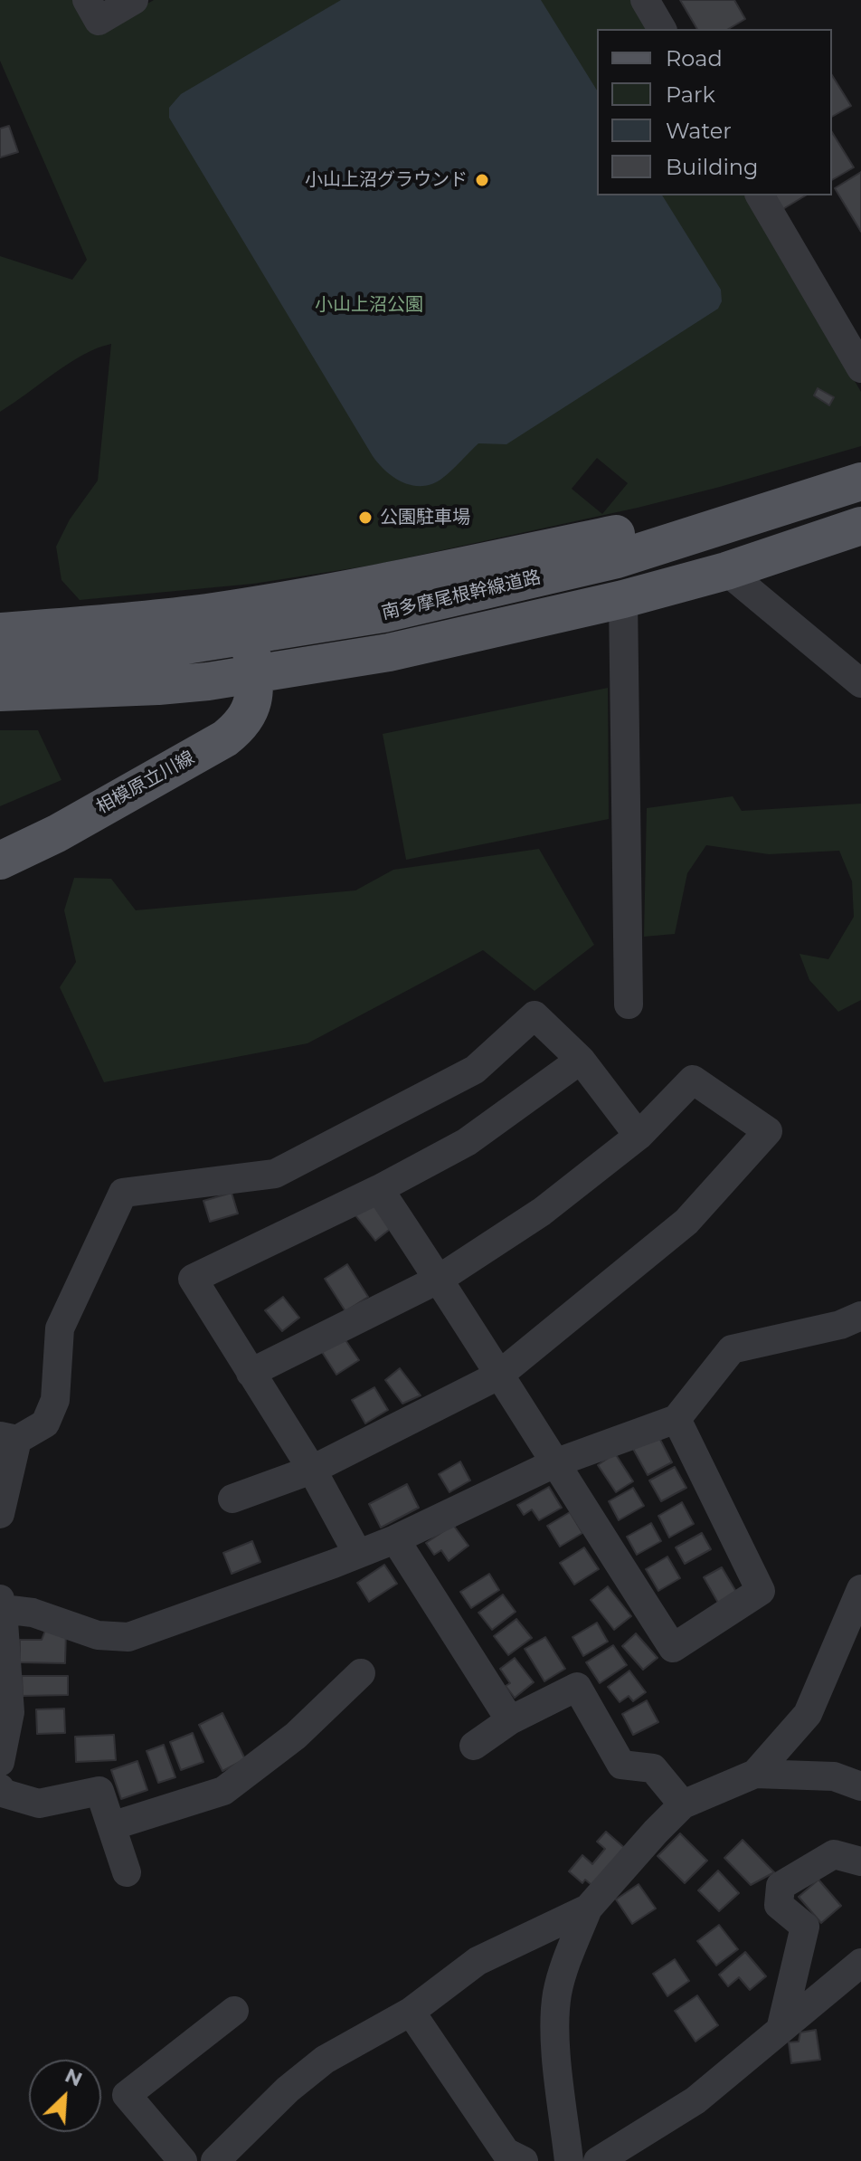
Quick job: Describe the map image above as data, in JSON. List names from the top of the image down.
{
  "streets": {
    "main road": ["南多摩尾根幹線道路", "相模原立川線"]
  },
  "crossings": [
    ["南多摩尾根幹線道路", "相模原立川線"]
  ],
  "parks": ["小山上沼公園"],
  "places": ["小山上沼グラウンド", "公園駐車場"],
  "legend": [
    "Road",
    "Park",
    "Water",
    "Building"
  ],
  "north": "top right"
}
